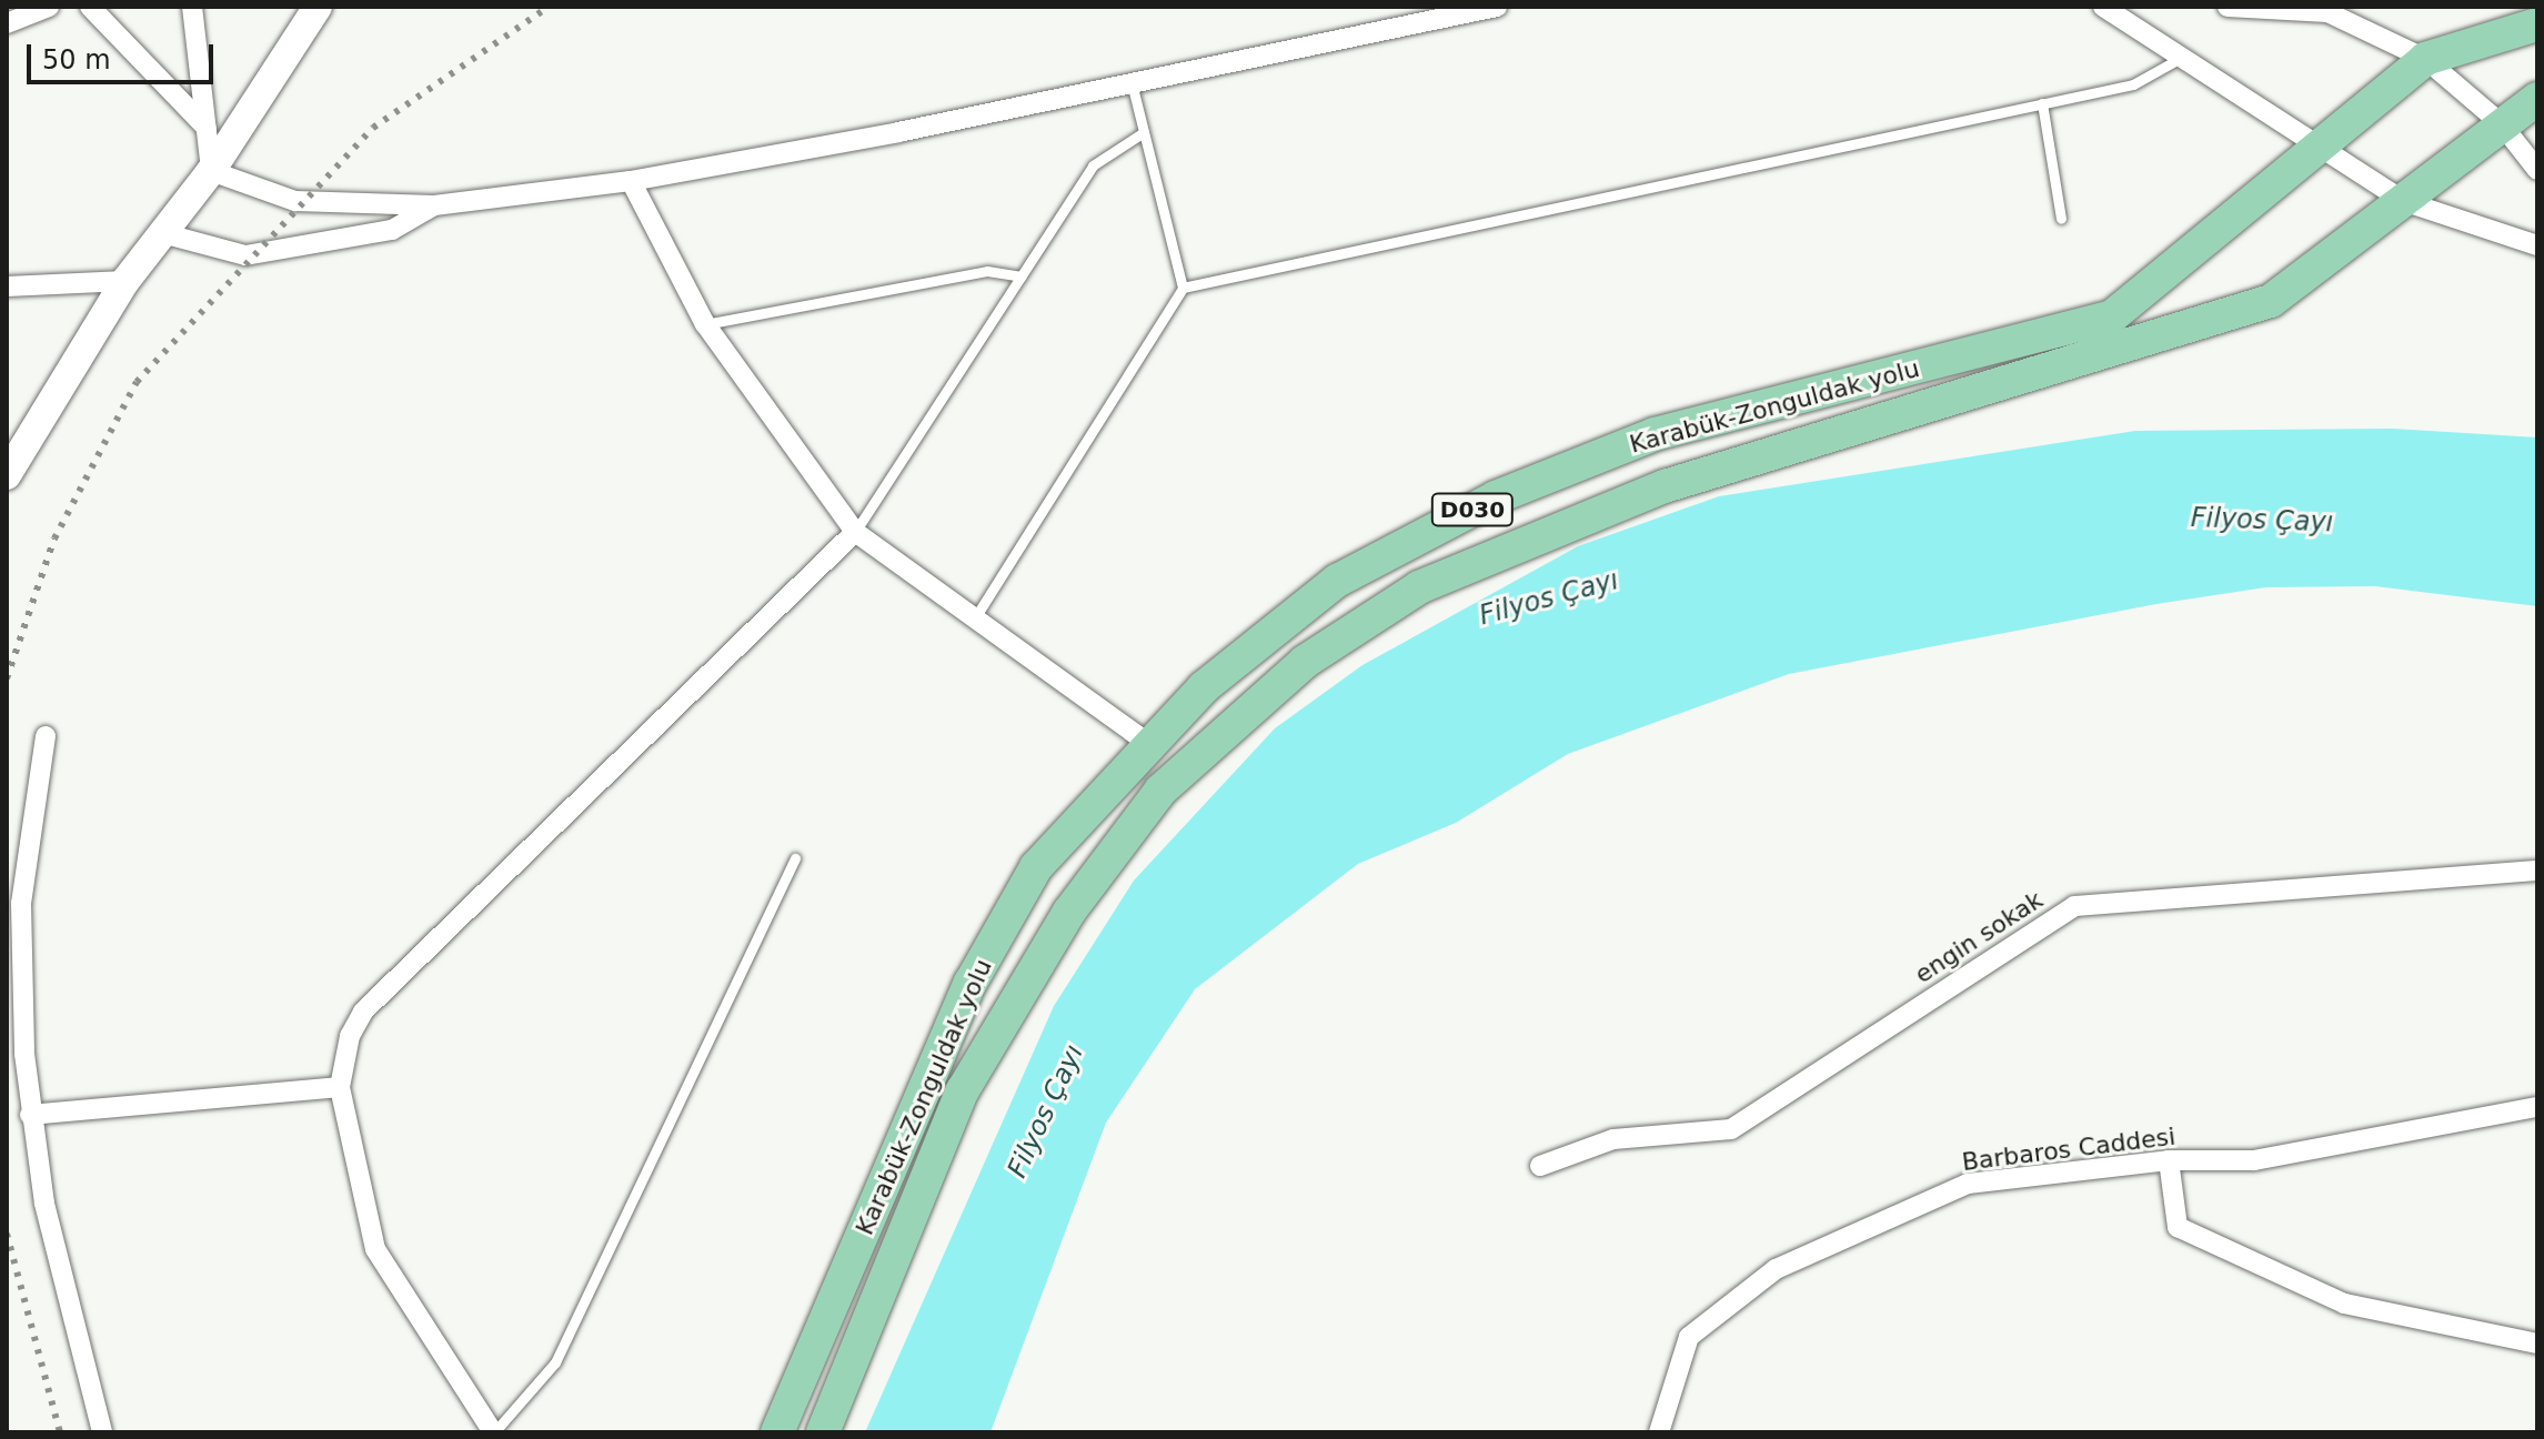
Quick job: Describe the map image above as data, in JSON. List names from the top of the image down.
{
  "streets": {
    "highway": ["Karabük-Zonguldak yolu", "D030"],
    "street": ["engin sokak", "Barbaros Caddesi"]
  },
  "water": ["Filyos Çayı"],
  "scale_bar": "50 m"
}
